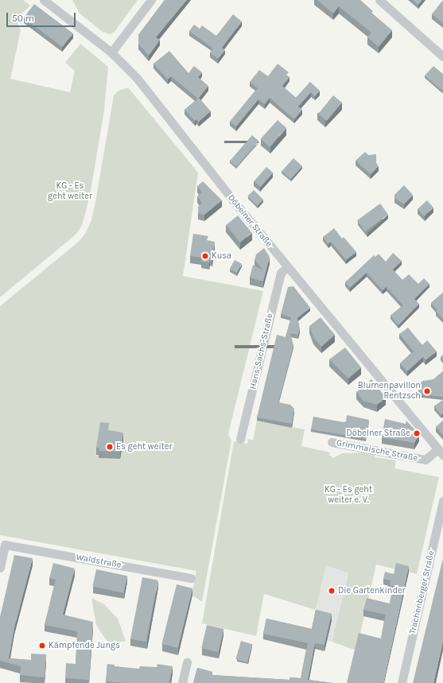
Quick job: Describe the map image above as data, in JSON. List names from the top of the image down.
{
  "streets": {
    "street": [
      "Döbelner Straße",
      "Hans-Sachs-Straße",
      "Grimmaische Straße",
      "Waldstraße",
      "Trachenberger Straße"
    ]
  },
  "crossings": [
    ["Döbelner Straße", "Hans-Sachs-Straße"],
    ["Döbelner Straße", "Grimmaische Straße"]
  ],
  "parks": ["KG - Es geht weiter", "KG - Es geht weiter e. V."],
  "places": [
    "Kusa",
    "Blumenpavillon Rentzsch",
    "Döbelner Straße",
    "Es geht weiter",
    "Die Gartenkinder",
    "Kämpfende Jungs"
  ],
  "scale_bar": "50 m"
}
